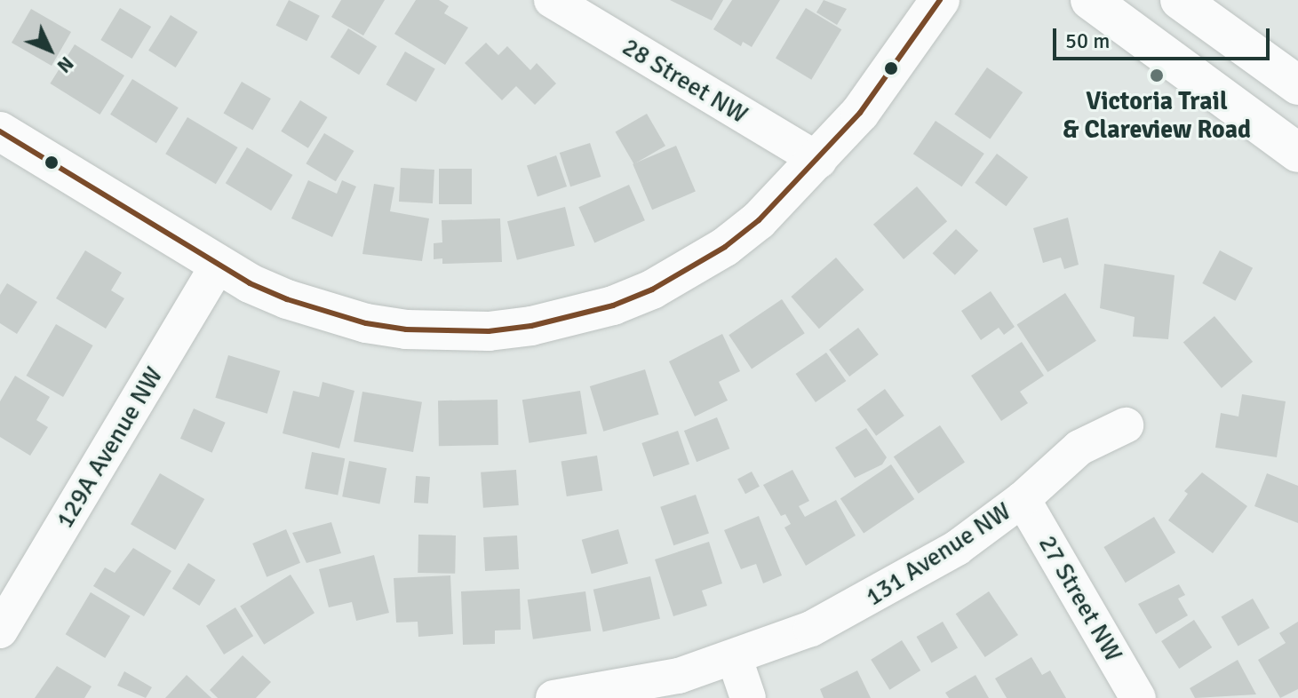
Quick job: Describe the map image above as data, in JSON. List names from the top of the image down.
{
  "streets": {
    "street": [
      "28 Street NW",
      "129A Avenue NW",
      "131 Avenue NW",
      "27 Street NW"
    ]
  },
  "crossings": [
    ["131 Avenue NW", "27 Street NW"]
  ],
  "places": ["Victoria Trail & Clareview Road"],
  "scale_bar": "50 m",
  "north": "bottom right"
}
